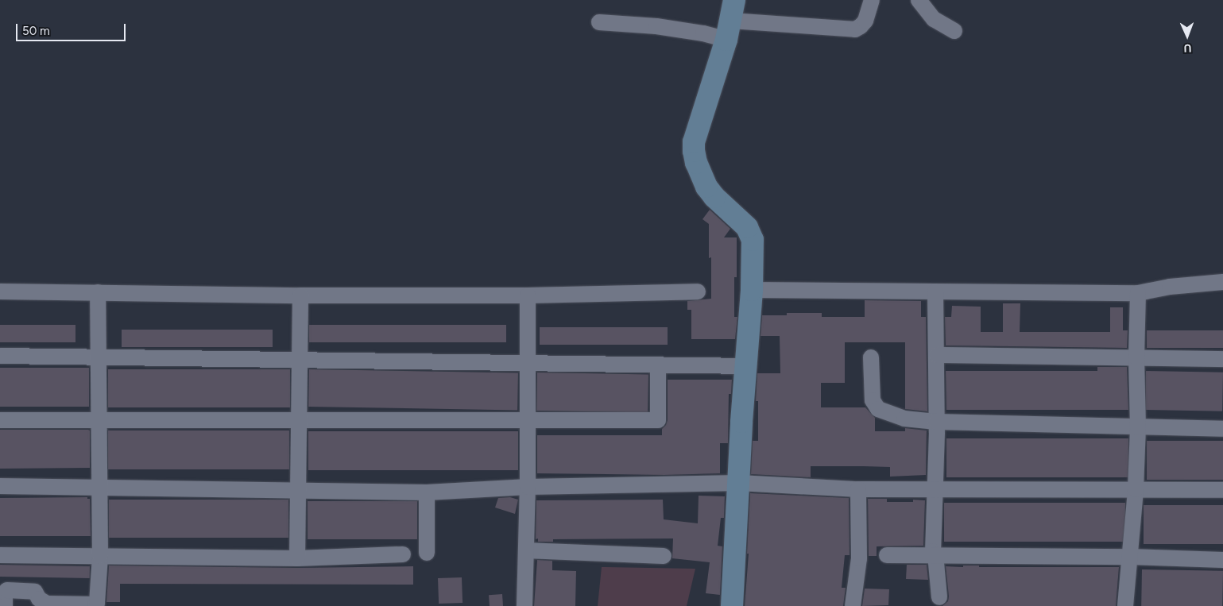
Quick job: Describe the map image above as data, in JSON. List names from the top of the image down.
{
  "scale_bar": "50 m",
  "north": "bottom"
}
